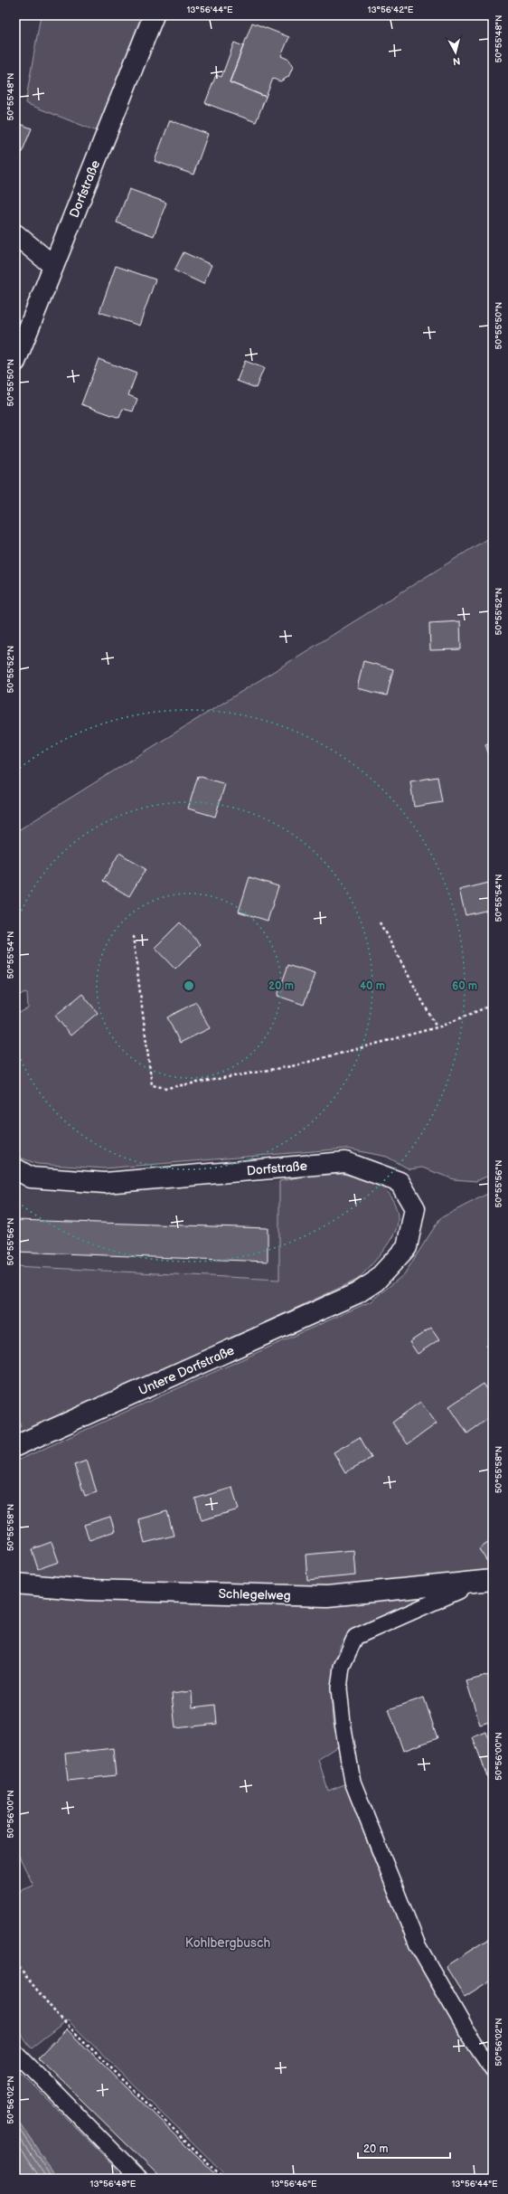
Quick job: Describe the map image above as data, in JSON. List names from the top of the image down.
{
  "streets": {
    "street": ["Dorfstraße", "Untere Dorfstraße", "Schlegelweg"]
  },
  "crossings": [
    ["Dorfstraße", "Untere Dorfstraße"]
  ],
  "parks": ["Kohlbergbusch"],
  "scale_bar": "20 m",
  "north": "bottom",
  "coordinates": [
    "13°56'44\"E",
    "13°56'42\"E",
    "50°55'48\"N",
    "50°55'50\"N",
    "50°55'52\"N",
    "50°55'54\"N",
    "50°55'56\"N",
    "50°55'58\"N",
    "50°56'00\"N",
    "50°56'02\"N",
    "13°56'48\"E",
    "13°56'46\"E"
  ],
  "rings": ["20 m", "40 m", "60 m"]
}
